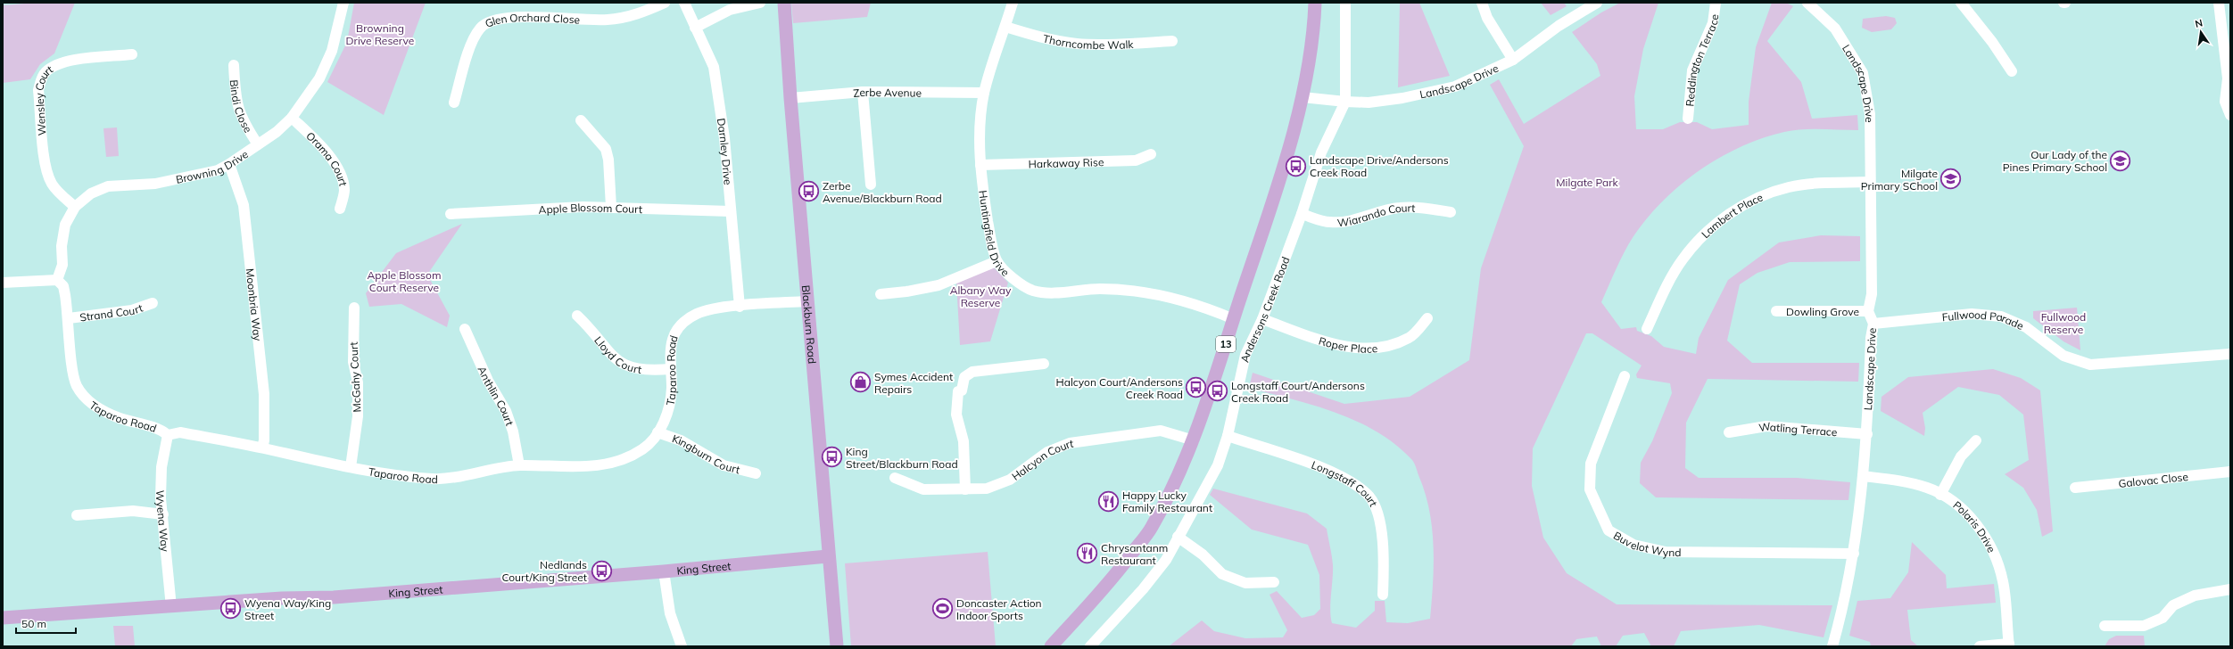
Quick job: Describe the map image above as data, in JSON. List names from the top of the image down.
{
  "streets": {
    "main road": ["Blackburn Road", "13", "King Street"],
    "street": [
      "Glen Orchard Close",
      "Thorncombe Walk",
      "Reddington Terrace",
      "Landscape Drive",
      "Zerbe Avenue",
      "Wensley Court",
      "Bindi Close",
      "Darnley Drive",
      "Orama Court",
      "Harkaway Rise",
      "Browning Drive",
      "Apple Blossom Court",
      "Wiarando Court",
      "Lambert Place",
      "Huntingfield Drive",
      "Moonbria Way",
      "Andersons Creek Road",
      "Strand Court",
      "Dowling Grove",
      "Fullwood Parade",
      "Roper Place",
      "Lloyd Court",
      "Taparoo Road",
      "McGahy Court",
      "Anthlin Court",
      "Watling Terrace",
      "Kingburn Court",
      "Halcyon Court",
      "Galovac Close",
      "Longstaff Court",
      "Wyena Way",
      "Polaris Drive",
      "Buvelot Wynd"
    ]
  },
  "crossings": [
    ["Thorncombe Walk", "Huntingfield Drive"],
    ["Landscape Drive", "Lambert Place"],
    ["Landscape Drive", "Andersons Creek Road"],
    ["Landscape Drive", "Dowling Grove"],
    ["Landscape Drive", "Fullwood Parade"],
    ["Landscape Drive", "13"],
    ["Landscape Drive", "Watling Terrace"],
    ["Landscape Drive", "Polaris Drive"],
    ["Landscape Drive", "Buvelot Wynd"],
    ["Zerbe Avenue", "Huntingfield Drive"],
    ["Zerbe Avenue", "Blackburn Road"],
    ["Wensley Court", "Browning Drive"],
    ["Bindi Close", "Browning Drive"],
    ["Darnley Drive", "Apple Blossom Court"],
    ["Darnley Drive", "Taparoo Road"],
    ["Orama Court", "Browning Drive"],
    ["Harkaway Rise", "Huntingfield Drive"],
    ["Browning Drive", "Moonbria Way"],
    ["Browning Drive", "Taparoo Road"],
    ["Wiarando Court", "Andersons Creek Road"],
    ["Huntingfield Drive", "13"],
    ["Moonbria Way", "Taparoo Road"],
    ["Andersons Creek Road", "Roper Place"],
    ["Andersons Creek Road", "Longstaff Court"],
    ["Strand Court", "Taparoo Road"],
    ["Blackburn Road", "Taparoo Road"],
    ["Blackburn Road", "King Street"],
    ["13", "Halcyon Court"],
    ["Lloyd Court", "Taparoo Road"],
    ["Taparoo Road", "McGahy Court"],
    ["Taparoo Road", "Anthlin Court"],
    ["Taparoo Road", "Kingburn Court"],
    ["Taparoo Road", "Wyena Way"],
    ["Wyena Way", "King Street"]
  ],
  "parks": [
    "Browning Drive Reserve",
    "Milgate Park",
    "Apple Blossom Court Reserve",
    "Albany Way Reserve",
    "Fullwood Reserve"
  ],
  "places": {
    "school or university": ["Our Lady of the Pines Primary School", "Milgate Primary SChool"],
    "bus stop": [
      "Landscape Drive/Andersons Creek Road",
      "Zerbe Avenue/Blackburn Road",
      "Halcyon Court/Andersons Creek Road",
      "Longstaff Court/Andersons Creek Road",
      "King Street/Blackburn Road",
      "Nedlands Court/King Street",
      "Wyena Way/King Street"
    ],
    "shop": ["Symes Accident Repairs"],
    "restaurant": ["Happy Lucky Family Restaurant", "Chrysantanm Restaurant"],
    "sports": ["Doncaster Action Indoor Sports"]
  },
  "scale_bar": "50 m",
  "north": "top"
}
